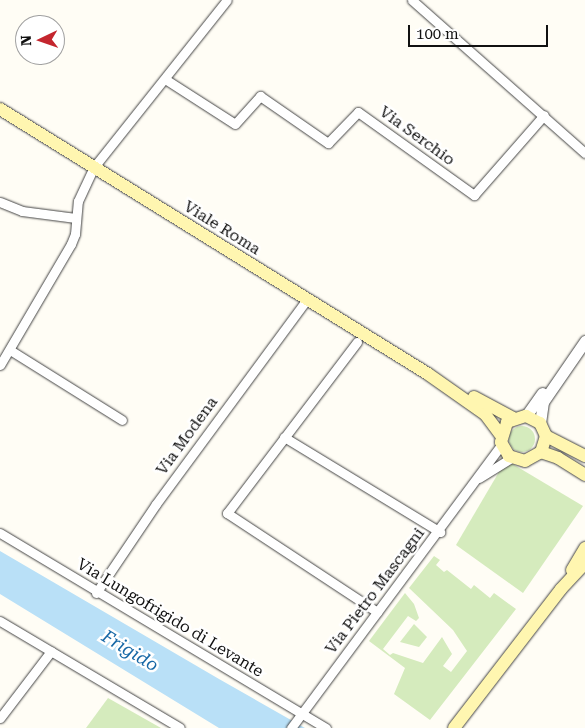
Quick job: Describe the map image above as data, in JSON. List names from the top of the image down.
{
  "streets": {
    "main road": ["Viale Roma"],
    "street": [
      "Via Serchio",
      "Via Modena",
      "Via Pietro Mascagni",
      "Via Lungofrigido di Levante"
    ]
  },
  "crossings": [
    ["Viale Roma", "Via Modena"],
    ["Viale Roma", "Via Pietro Mascagni"],
    ["Via Modena", "Via Lungofrigido di Levante"],
    ["Via Pietro Mascagni", "Via Lungofrigido di Levante"]
  ],
  "water": ["Frigido"],
  "scale_bar": "100 m",
  "north": "left"
}
